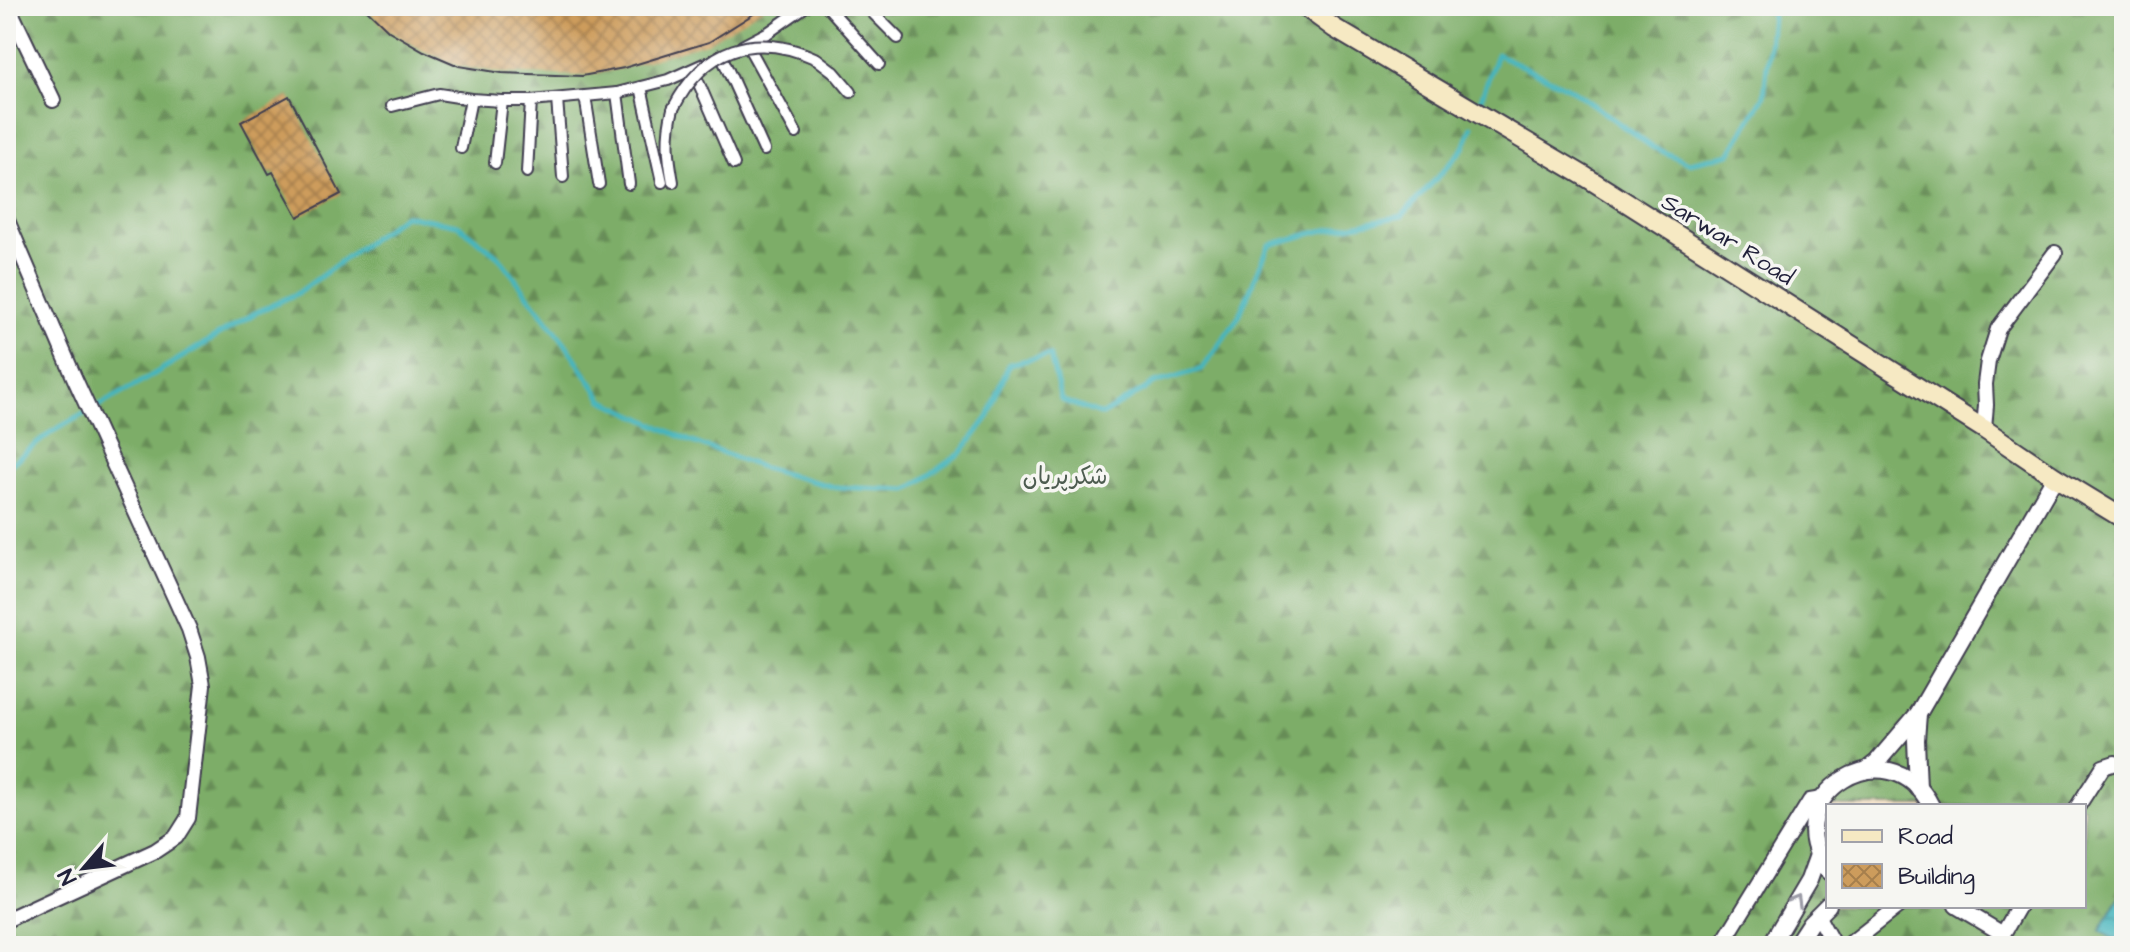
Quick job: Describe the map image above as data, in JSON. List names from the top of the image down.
{
  "streets": {
    "main road": ["Sarwar Road"]
  },
  "parks": ["شکرپریاں"],
  "legend": ["Road", "Building"],
  "north": "bottom left"
}
